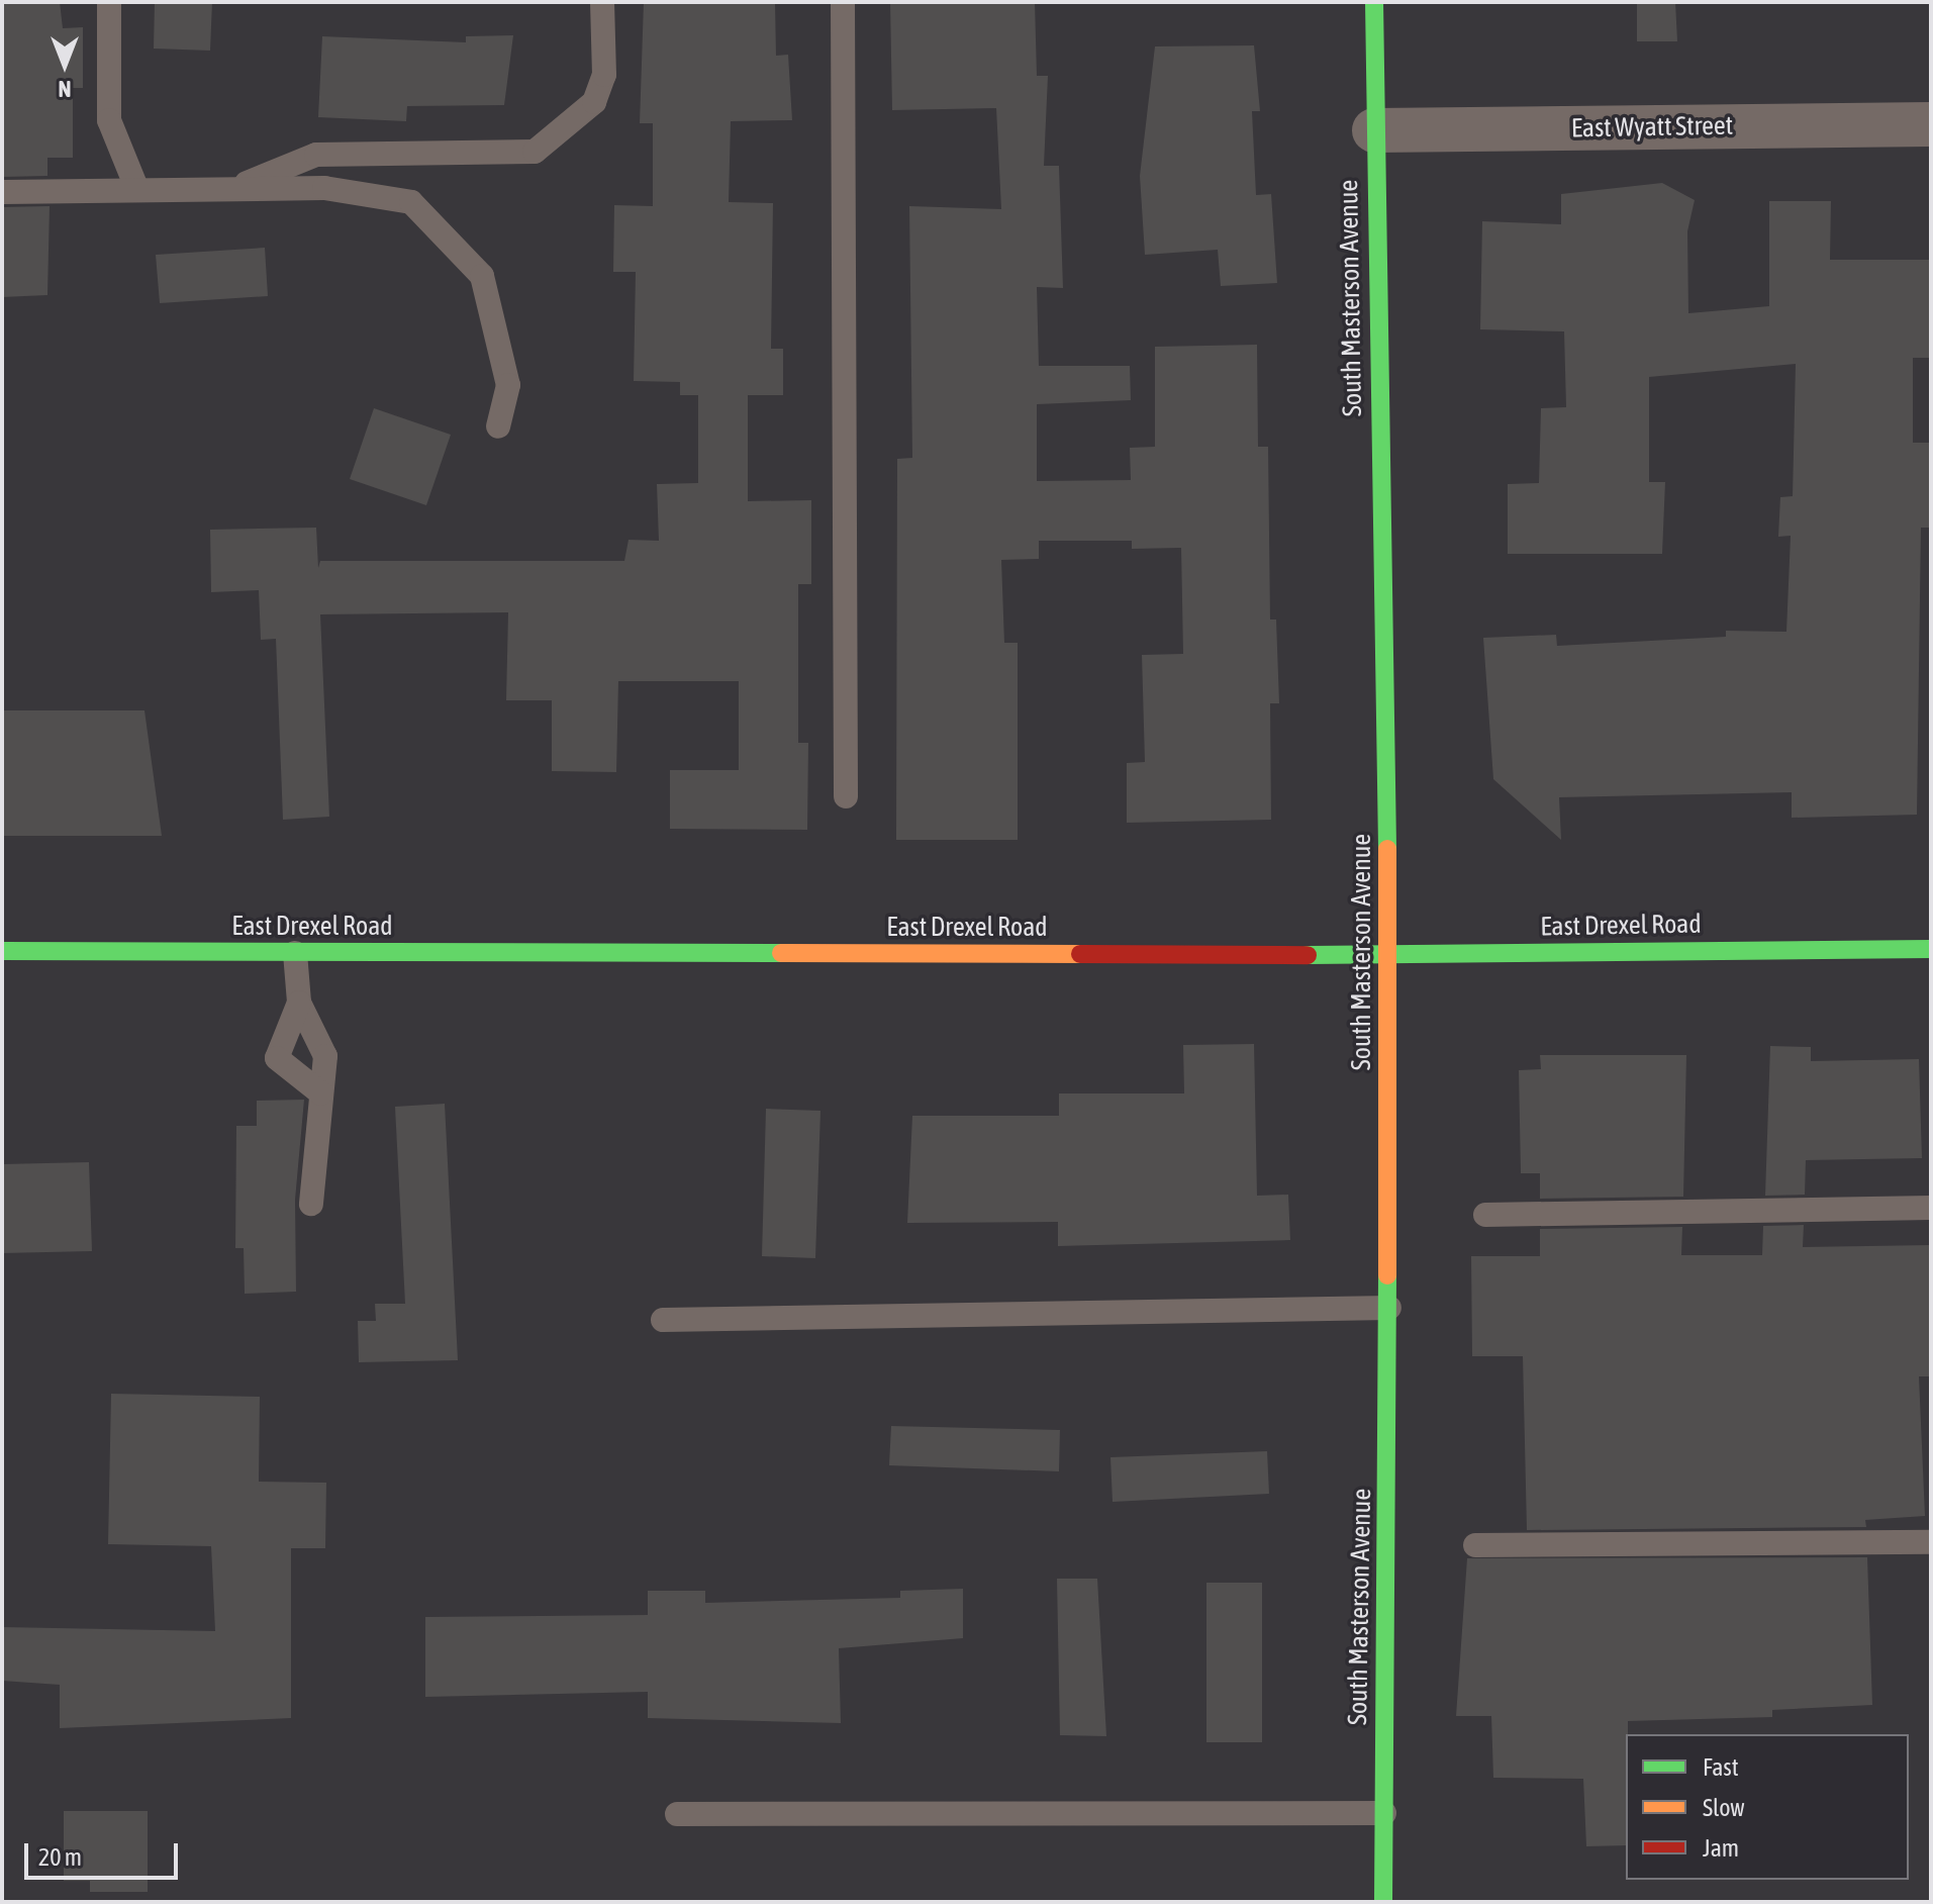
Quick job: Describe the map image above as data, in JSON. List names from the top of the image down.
{
  "streets": {
    "street": ["East Wyatt Street", "South Masterson Avenue", "East Drexel Road"]
  },
  "crossings": [
    ["East Wyatt Street", "South Masterson Avenue"],
    ["South Masterson Avenue", "East Drexel Road"]
  ],
  "legend": ["Fast", "Slow", "Jam"],
  "scale_bar": "20 m",
  "north": "bottom"
}
